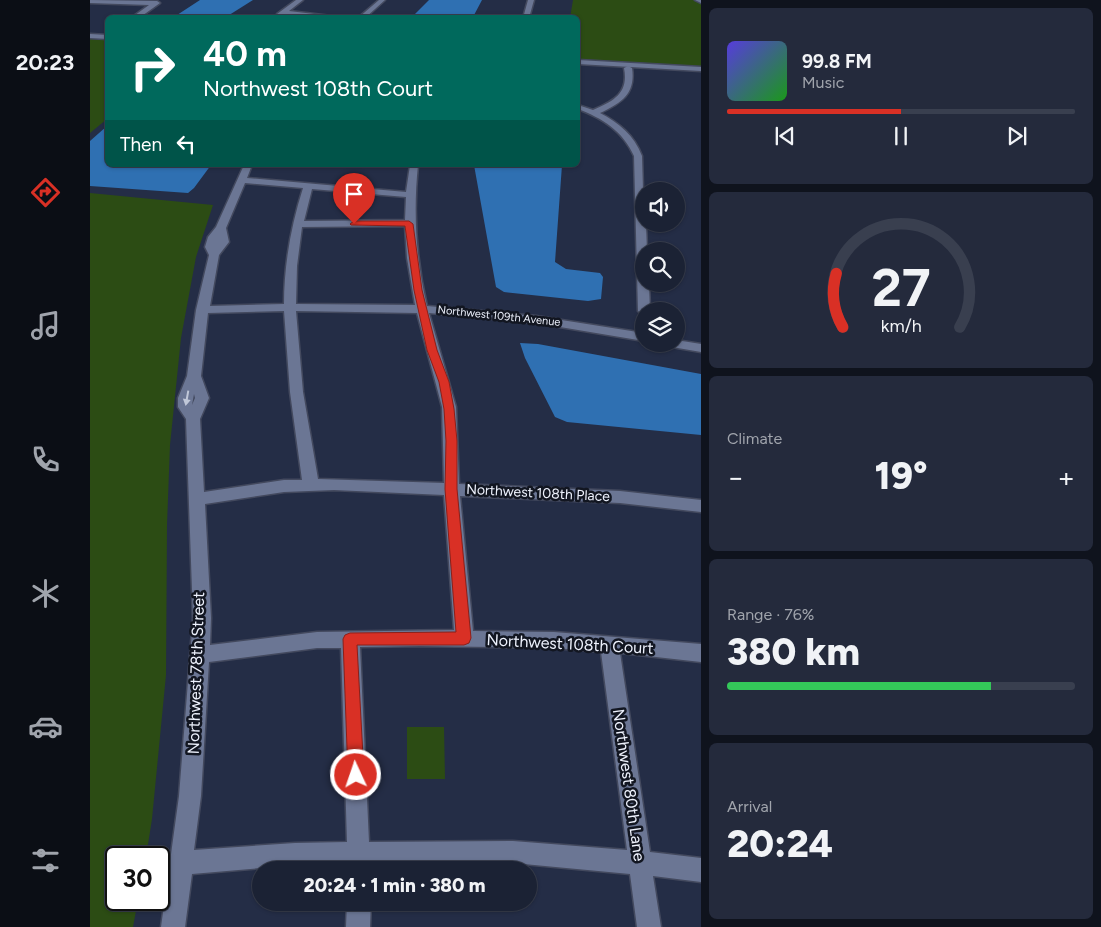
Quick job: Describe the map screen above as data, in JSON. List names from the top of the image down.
{
  "streets": {
    "street": [
      "Northwest 109th Avenue",
      "Northwest 108th Place",
      "Northwest 108th Court",
      "Northwest 78th Street",
      "Northwest 80th Lane"
    ]
  },
  "crossings": [
    ["Northwest 109th Avenue", "Northwest 78th Street"],
    ["Northwest 108th Place", "Northwest 78th Street"],
    ["Northwest 108th Court", "Northwest 78th Street"],
    ["Northwest 108th Court", "Northwest 80th Lane"]
  ],
  "page": {
    "tabs": "20:23",
    "turn": ["40 m", "Northwest 108th Court"],
    "song": ["99.8 FM", "Music"],
    "then": "Then",
    "tile": [
      "Climate",
      ["Range · 76%", "380 km"],
      ["Arrival", "20:24"]
    ],
    "heat": ["−", "19°", "+"],
    "limit": "30",
    "trip": "20:24 · 1 min · 380 m",
    "gauge": ["27", "km/h"]
  }
}
